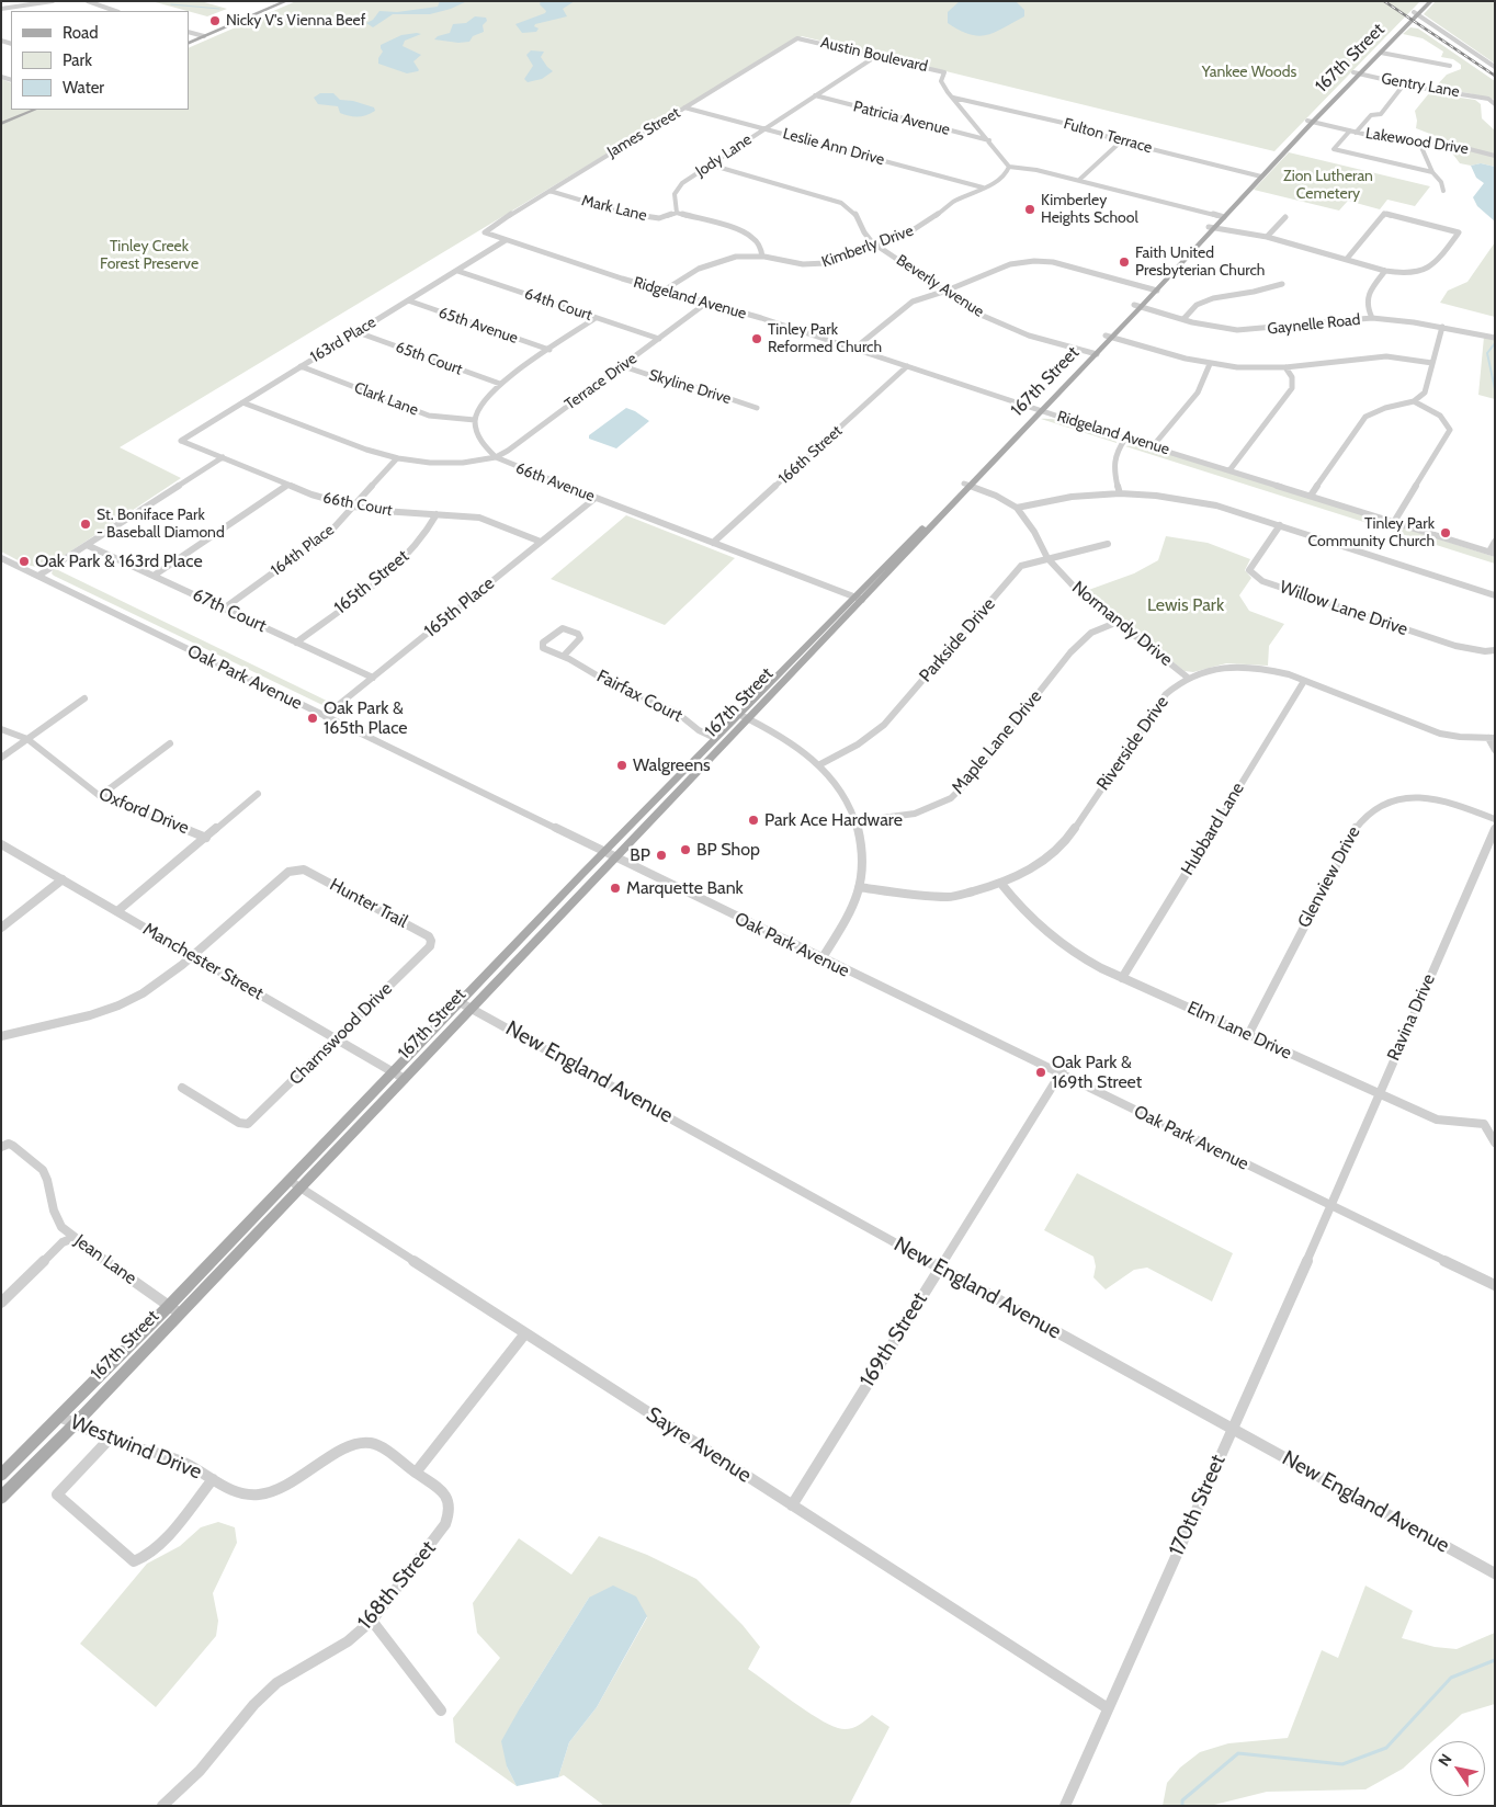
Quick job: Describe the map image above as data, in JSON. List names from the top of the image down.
{
  "streets": {
    "main road": ["167th Street"],
    "street": [
      "Austin Boulevard",
      "Gentry Lane",
      "Patricia Avenue",
      "James Street",
      "Fulton Terrace",
      "Lakewood Drive",
      "Leslie Ann Drive",
      "Jody Lane",
      "Mark Lane",
      "Kimberly Drive",
      "Beverly Avenue",
      "Ridgeland Avenue",
      "64th Court",
      "Gaynelle Road",
      "65th Avenue",
      "163rd Place",
      "65th Court",
      "Terrace Drive",
      "Skyline Drive",
      "Clark Lane",
      "166th Street",
      "66th Avenue",
      "66th Court",
      "164th Place",
      "165th Street",
      "165th Place",
      "Willow Lane Drive",
      "67th Court",
      "Normandy Drive",
      "Parkside Drive",
      "Oak Park Avenue",
      "Fairfax Court",
      "Maple Lane Drive",
      "Riverside Drive",
      "Oxford Drive",
      "Hubbard Lane",
      "Glenview Drive",
      "Hunter Trail",
      "Manchester Street",
      "Ravina Drive",
      "Elm Lane Drive",
      "Charnswood Drive",
      "New England Avenue",
      "Jean Lane",
      "169th Street",
      "Sayre Avenue",
      "Westwind Drive",
      "170th Street",
      "168th Street"
    ]
  },
  "crossings": [
    ["Austin Boulevard", "James Street"],
    ["Austin Boulevard", "Fulton Terrace"],
    ["Austin Boulevard", "Jody Lane"],
    ["167th Street", "Gentry Lane"],
    ["167th Street", "Fulton Terrace"],
    ["167th Street", "Lakewood Drive"],
    ["167th Street", "Beverly Avenue"],
    ["167th Street", "Ridgeland Avenue"],
    ["167th Street", "Gaynelle Road"],
    ["167th Street", "66th Avenue"],
    ["167th Street", "Normandy Drive"],
    ["167th Street", "Oak Park Avenue"],
    ["167th Street", "Fairfax Court"],
    ["167th Street", "Manchester Street"],
    ["167th Street", "New England Avenue"],
    ["167th Street", "Jean Lane"],
    ["167th Street", "Sayre Avenue"],
    ["167th Street", "Westwind Drive"],
    ["Patricia Avenue", "Jody Lane"],
    ["James Street", "Leslie Ann Drive"],
    ["James Street", "Mark Lane"],
    ["James Street", "Ridgeland Avenue"],
    ["Leslie Ann Drive", "Jody Lane"],
    ["Leslie Ann Drive", "Kimberly Drive"],
    ["Jody Lane", "Mark Lane"],
    ["Jody Lane", "Beverly Avenue"],
    ["Mark Lane", "Kimberly Drive"],
    ["Kimberly Drive", "Beverly Avenue"],
    ["Kimberly Drive", "Ridgeland Avenue"],
    ["Ridgeland Avenue", "163rd Place"],
    ["Ridgeland Avenue", "Terrace Drive"],
    ["Ridgeland Avenue", "166th Street"],
    ["64th Court", "163rd Place"],
    ["64th Court", "Terrace Drive"],
    ["65th Avenue", "163rd Place"],
    ["163rd Place", "65th Court"],
    ["163rd Place", "Clark Lane"],
    ["163rd Place", "66th Avenue"],
    ["163rd Place", "66th Court"],
    ["Terrace Drive", "Skyline Drive"],
    ["Terrace Drive", "66th Avenue"],
    ["166th Street", "66th Avenue"],
    ["66th Avenue", "164th Place"],
    ["66th Avenue", "165th Place"],
    ["66th Court", "164th Place"],
    ["66th Court", "165th Street"],
    ["66th Court", "165th Place"],
    ["164th Place", "67th Court"],
    ["165th Street", "67th Court"],
    ["165th Place", "67th Court"],
    ["165th Place", "Oak Park Avenue"],
    ["Normandy Drive", "Parkside Drive"],
    ["Normandy Drive", "Maple Lane Drive"],
    ["Normandy Drive", "Riverside Drive"],
    ["Oak Park Avenue", "Ravina Drive"],
    ["Oak Park Avenue", "169th Street"],
    ["Oak Park Avenue", "170th Street"],
    ["Riverside Drive", "Hubbard Lane"],
    ["Riverside Drive", "Elm Lane Drive"],
    ["Hubbard Lane", "Elm Lane Drive"],
    ["Glenview Drive", "Elm Lane Drive"],
    ["Hunter Trail", "Manchester Street"],
    ["Hunter Trail", "Charnswood Drive"],
    ["Manchester Street", "Charnswood Drive"],
    ["Ravina Drive", "Elm Lane Drive"],
    ["Ravina Drive", "170th Street"],
    ["New England Avenue", "169th Street"],
    ["New England Avenue", "170th Street"],
    ["169th Street", "Sayre Avenue"],
    ["Sayre Avenue", "170th Street"],
    ["Westwind Drive", "168th Street"]
  ],
  "parks": [
    "Yankee Woods",
    "Zion Lutheran Cemetery",
    "Tinley Creek Forest Preserve",
    "Lewis Park"
  ],
  "places": [
    "Nicky V's Vienna Beef",
    "Kimberley Heights School",
    "Faith United Presbyterian Church",
    "Tinley Park Reformed Church",
    "St. Boniface Park - Baseball Diamond",
    "Tinley Park Community Church",
    "Oak Park & 163rd Place",
    "Oak Park & 165th Place",
    "Walgreens",
    "Park Ace Hardware",
    "BP Shop",
    "BP",
    "Marquette Bank",
    "Oak Park & 169th Street"
  ],
  "legend": ["Road", "Park", "Water"],
  "north": "top left"
}
